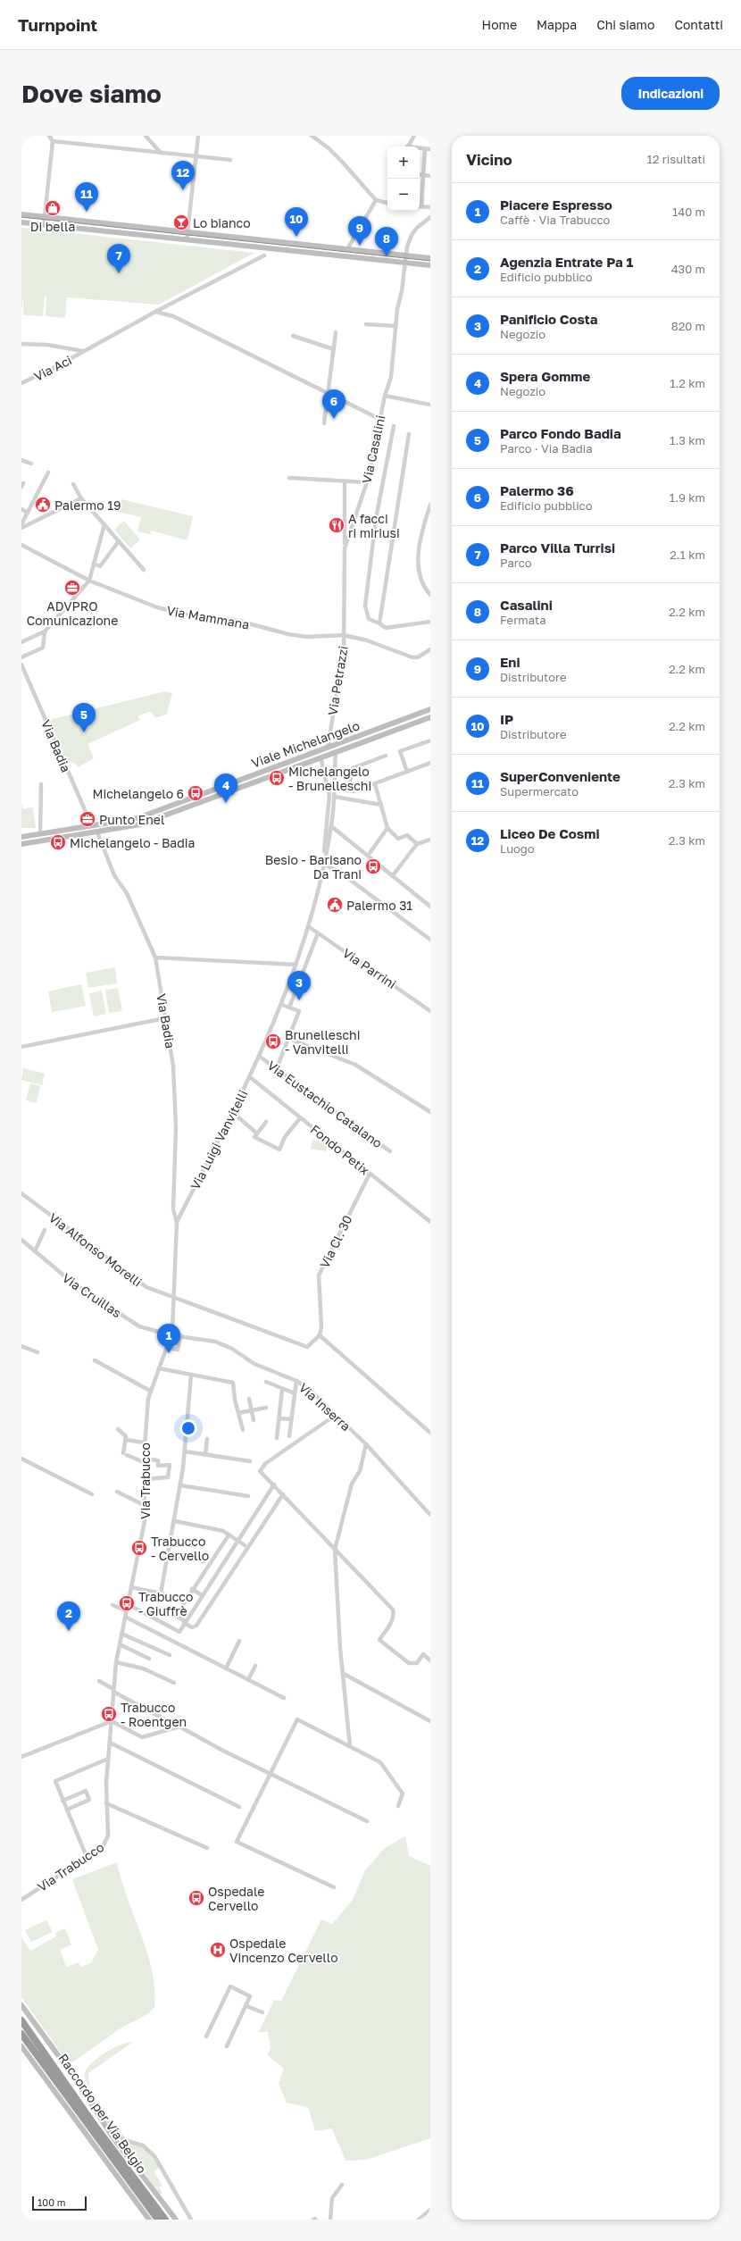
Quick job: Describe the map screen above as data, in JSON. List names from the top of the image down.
{
  "streets": {
    "highway": ["Raccordo per Via Belgio"],
    "street": [
      "Via Aci",
      "Via Casalini",
      "Via Mammana",
      "Via Petrazzi",
      "Viale Michelangelo",
      "Via Badia",
      "Via Parrini",
      "Via Eustachio Catalano",
      "Via Luigi Vanvitelli",
      "Fondo Petix",
      "Via Cl. 30",
      "Via Alfonso Morelli",
      "Via Cruillas",
      "Via Inserra",
      "Via Trabucco"
    ]
  },
  "crossings": [
    ["Via Casalini", "Via Mammana"],
    ["Via Casalini", "Via Petrazzi"],
    ["Via Mammana", "Via Petrazzi"],
    ["Via Petrazzi", "Viale Michelangelo"],
    ["Viale Michelangelo", "Via Badia"],
    ["Via Badia", "Via Luigi Vanvitelli"],
    ["Via Badia", "Via Trabucco"],
    ["Via Parrini", "Via Luigi Vanvitelli"],
    ["Via Eustachio Catalano", "Via Luigi Vanvitelli"],
    ["Via Luigi Vanvitelli", "Fondo Petix"],
    ["Via Luigi Vanvitelli", "Via Trabucco"],
    ["Fondo Petix", "Via Cl. 30"],
    ["Via Cl. 30", "Via Alfonso Morelli"],
    ["Via Alfonso Morelli", "Via Trabucco"],
    ["Via Cruillas", "Via Inserra"],
    ["Via Cruillas", "Via Trabucco"],
    ["Via Inserra", "Via Trabucco"]
  ],
  "places": {
    "shop": ["Di bella"],
    "bar": ["Lo bianco"],
    "public building": ["Palermo 19", "Palermo 31"],
    "restaurant": ["A facci ri miriusi"],
    "office": ["ADVPRO Comunicazione", "Punto Enel"],
    "bus stop": [
      "Michelangelo - Brunelleschi",
      "Michelangelo 6",
      "Michelangelo - Badia",
      "Besio - Barisano Da Trani",
      "Brunelleschi - Vanvitelli",
      "Trabucco - Cervello",
      "Trabucco - Giuffrè",
      "Trabucco - Roentgen",
      "Ospedale Cervello"
    ],
    "hospital": ["Ospedale Vincenzo Cervello"]
  },
  "scale_bar": "100 m",
  "page": {
    "header": "Turnpoint",
    "nav": [
      "Home",
      "Mappa",
      "Chi siamo",
      "Contatti"
    ],
    "buttons": "Indicazioni",
    "title": "Dove siamo",
    "heading": ["Vicino", "12 risultati"],
    "map_buttons": ["+", "−"],
    "pins": [
      "12",
      "11",
      "10",
      "9",
      "8",
      "7",
      "6",
      "5",
      "4",
      "3",
      "1",
      "2"
    ],
    "list": [
      {
        "mark": "1",
        "name": "Piacere Espresso",
        "note": "Caffè · Via Trabucco",
        "value": "140 m"
      },
      {
        "mark": "2",
        "name": "Agenzia Entrate Pa 1",
        "note": "Edificio pubblico",
        "value": "430 m"
      },
      {
        "mark": "3",
        "name": "Panificio Costa",
        "note": "Negozio",
        "value": "820 m"
      },
      {
        "mark": "4",
        "name": "Spera Gomme",
        "note": "Negozio",
        "value": "1.2 km"
      },
      {
        "mark": "5",
        "name": "Parco Fondo Badia",
        "note": "Parco · Via Badia",
        "value": "1.3 km"
      },
      {
        "mark": "6",
        "name": "Palermo 36",
        "note": "Edificio pubblico",
        "value": "1.9 km"
      },
      {
        "mark": "7",
        "name": "Parco Villa Turrisi",
        "note": "Parco",
        "value": "2.1 km"
      },
      {
        "mark": "8",
        "name": "Casalini",
        "note": "Fermata",
        "value": "2.2 km"
      },
      {
        "mark": "9",
        "name": "Eni",
        "note": "Distributore",
        "value": "2.2 km"
      },
      {
        "mark": "10",
        "name": "IP",
        "note": "Distributore",
        "value": "2.2 km"
      },
      {
        "mark": "11",
        "name": "SuperConveniente",
        "note": "Supermercato",
        "value": "2.3 km"
      },
      {
        "mark": "12",
        "name": "Liceo De Cosmi",
        "note": "Luogo",
        "value": "2.3 km"
      }
    ],
    "scale": "100 m"
  }
}
